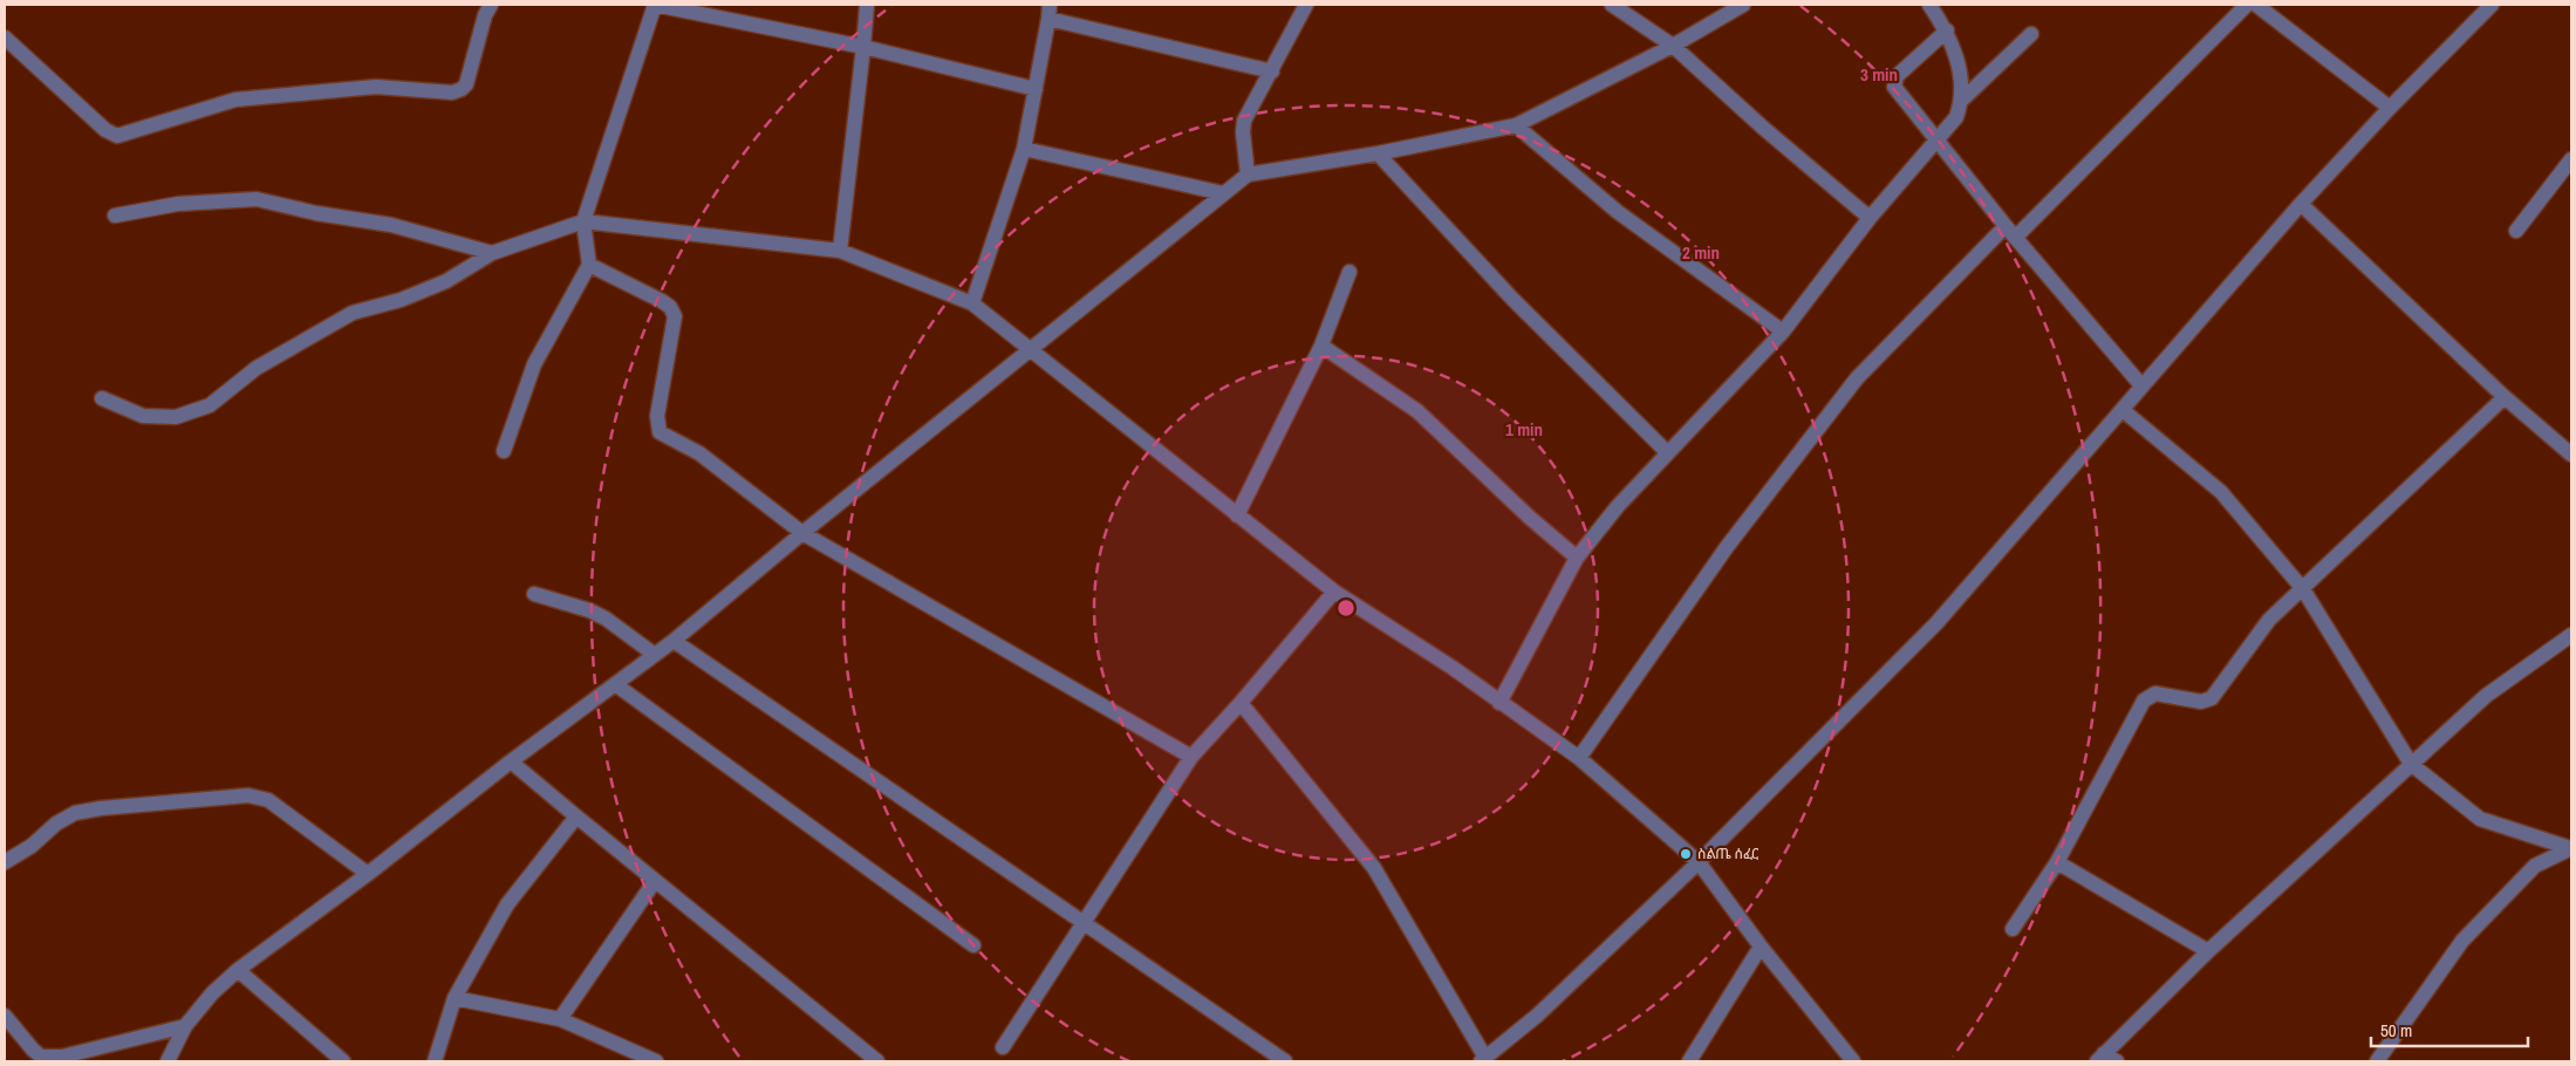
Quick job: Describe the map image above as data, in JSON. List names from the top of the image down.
{
  "places": ["ስልጤ ሰፈር"],
  "scale_bar": "50 m",
  "rings": ["3 min", "2 min", "1 min"]
}
